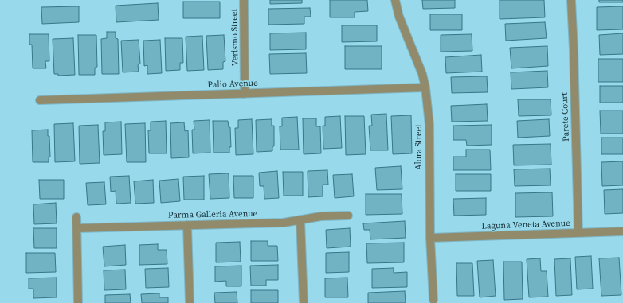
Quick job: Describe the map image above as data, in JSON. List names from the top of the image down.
{
  "streets": {
    "street": [
      "Verismo Street",
      "Palio Avenue",
      "Parete Court",
      "Alora Street",
      "Parma Galleria Avenue",
      "Laguna Veneta Avenue"
    ]
  },
  "crossings": [
    ["Verismo Street", "Palio Avenue"],
    ["Palio Avenue", "Alora Street"],
    ["Parete Court", "Laguna Veneta Avenue"],
    ["Alora Street", "Laguna Veneta Avenue"]
  ]
}
